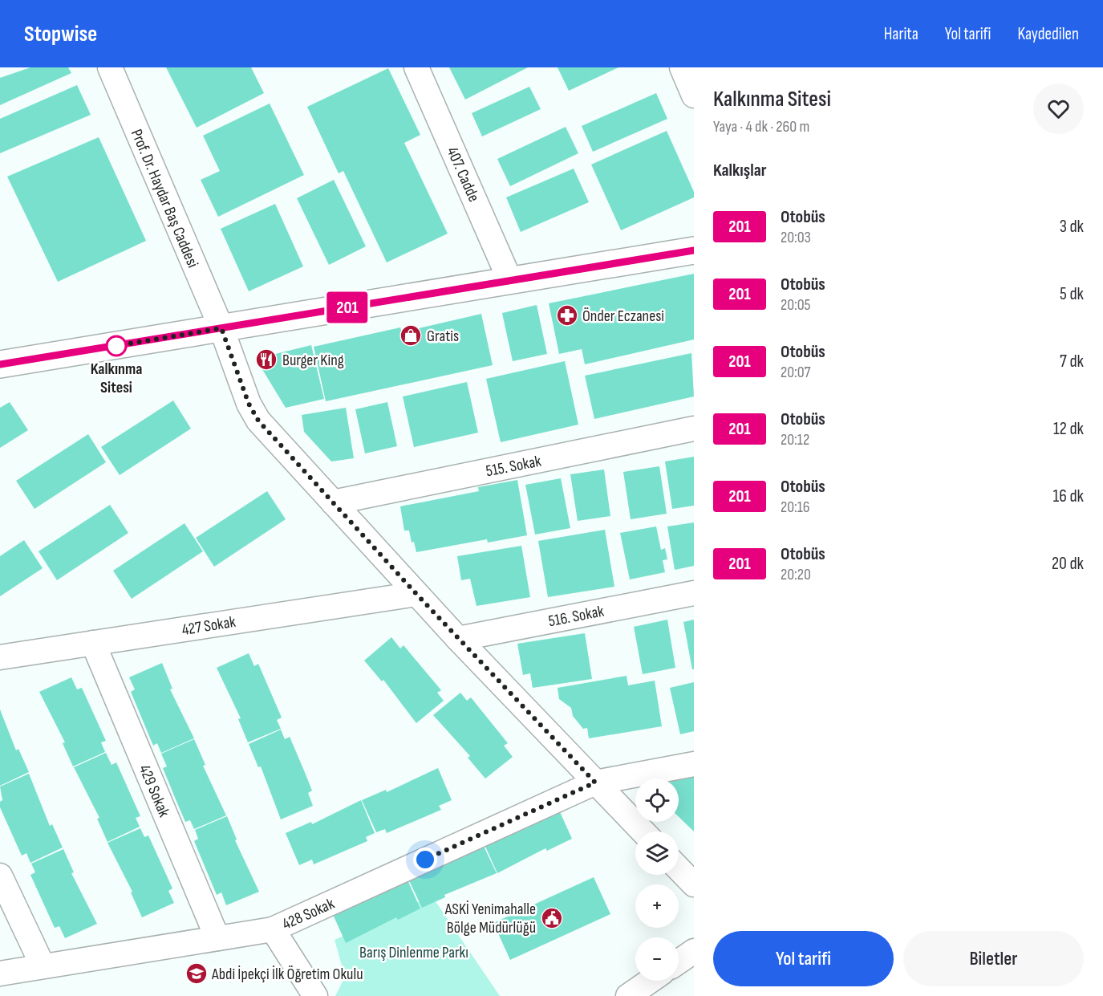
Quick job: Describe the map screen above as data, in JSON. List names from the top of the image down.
{
  "streets": {
    "street": [
      "407. Cadde",
      "Prof. Dr. Haydar Baş Caddesi",
      "515. Sokak",
      "516. Sokak",
      "427 Sokak",
      "429 Sokak",
      "428 Sokak"
    ]
  },
  "crossings": [
    ["Prof. Dr. Haydar Baş Caddesi", "515. Sokak"],
    ["Prof. Dr. Haydar Baş Caddesi", "516. Sokak"],
    ["Prof. Dr. Haydar Baş Caddesi", "427 Sokak"],
    ["Prof. Dr. Haydar Baş Caddesi", "428 Sokak"],
    ["427 Sokak", "429 Sokak"],
    ["429 Sokak", "428 Sokak"]
  ],
  "parks": ["Barış Dinlenme Parkı"],
  "places": {
    "pharmacy": ["Önder Eczanesi"],
    "shop": ["Gratis"],
    "other": ["Kalkınma Sitesi"],
    "restaurant": ["Burger King"],
    "public building": ["ASKİ Yenimahalle Bölge Müdürlüğü"],
    "school or university": ["Abdi İpekçi İlk Öğretim Okulu"]
  },
  "lines": ["bus line 201"],
  "page": {
    "header": "Stopwise",
    "nav": ["Harita", "Yol tarifi", "Kaydedilen"],
    "on_map": "201",
    "heading": [
      ["Kalkınma Sitesi", "Yaya · 4 dk · 260 m"],
      "Kalkışlar"
    ],
    "list": [
      {
        "mark": "201",
        "name": "Otobüs",
        "note": "20:03",
        "value": "3 dk"
      },
      {
        "mark": "201",
        "name": "Otobüs",
        "note": "20:05",
        "value": "5 dk"
      },
      {
        "mark": "201",
        "name": "Otobüs",
        "note": "20:07",
        "value": "7 dk"
      },
      {
        "mark": "201",
        "name": "Otobüs",
        "note": "20:12",
        "value": "12 dk"
      },
      {
        "mark": "201",
        "name": "Otobüs",
        "note": "20:16",
        "value": "16 dk"
      },
      {
        "mark": "201",
        "name": "Otobüs",
        "note": "20:20",
        "value": "20 dk"
      }
    ],
    "map_buttons": ["+", "−"],
    "buttons": ["Yol tarifi", "Biletler"]
  }
}
